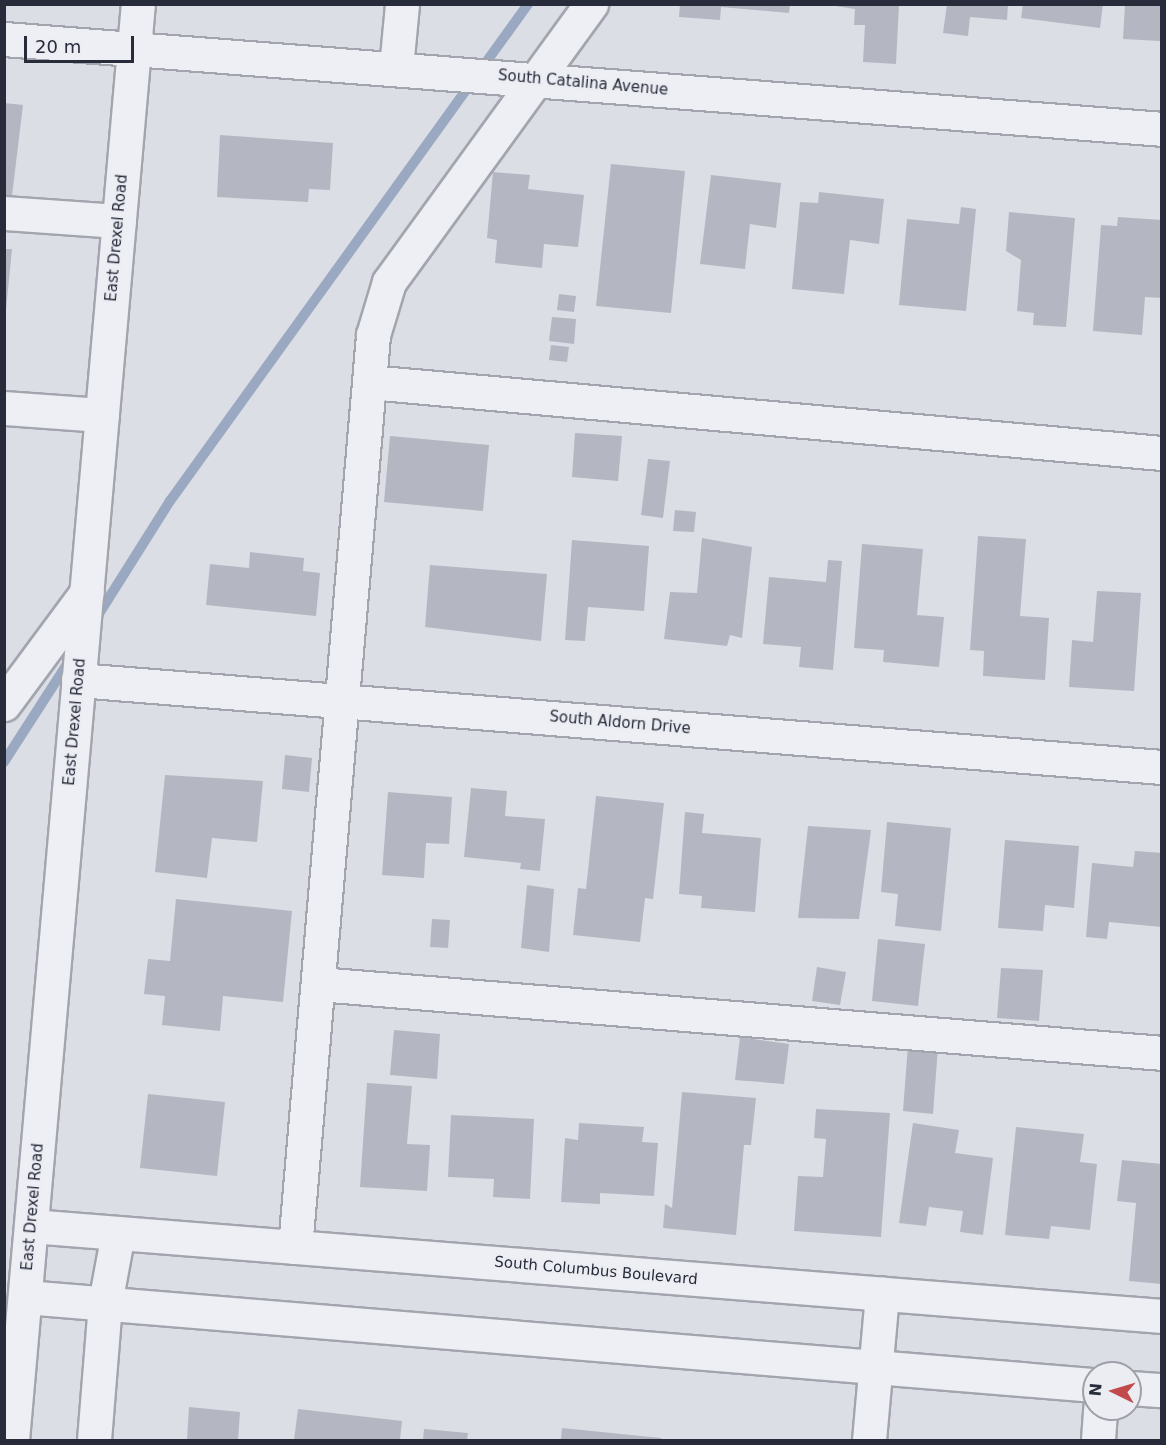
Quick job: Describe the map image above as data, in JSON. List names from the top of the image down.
{
  "streets": {
    "street": [
      "South Catalina Avenue",
      "East Drexel Road",
      "South Aldorn Drive",
      "South Columbus Boulevard"
    ]
  },
  "crossings": [
    ["South Catalina Avenue", "East Drexel Road"],
    ["East Drexel Road", "South Aldorn Drive"],
    ["East Drexel Road", "South Columbus Boulevard"]
  ],
  "scale_bar": "20 m",
  "north": "left"
}
